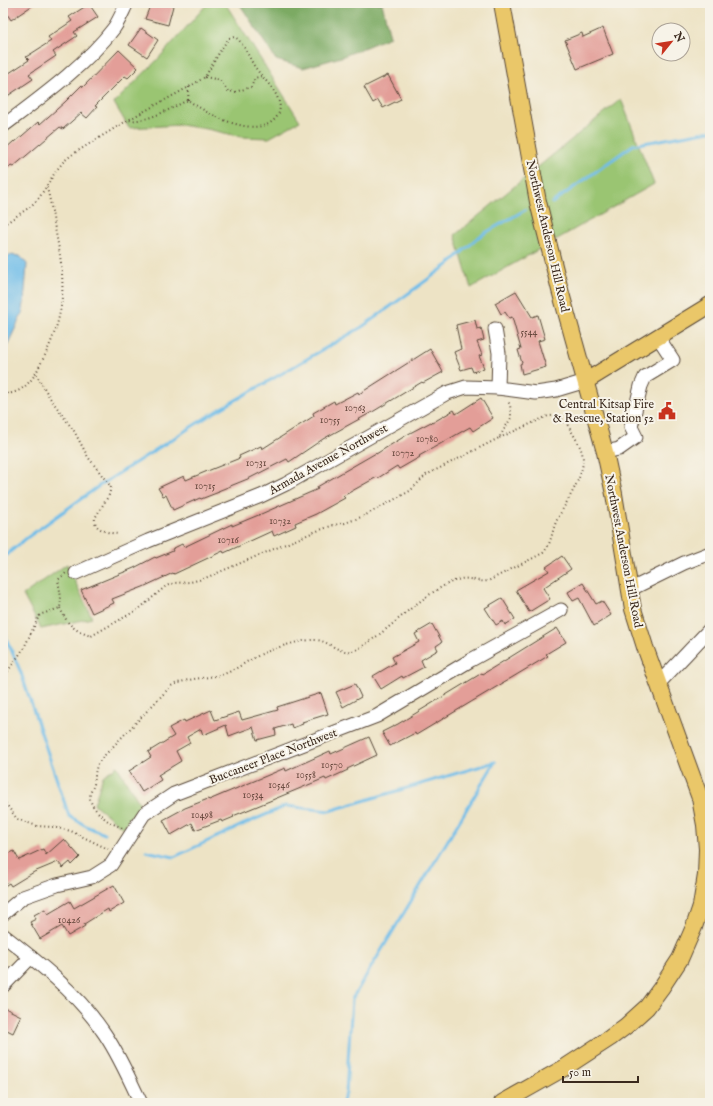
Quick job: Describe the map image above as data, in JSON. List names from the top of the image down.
{
  "streets": {
    "main road": ["Northwest Anderson Hill Road"],
    "street": ["Armada Avenue Northwest", "Buccaneer Place Northwest"]
  },
  "crossings": [
    ["Northwest Anderson Hill Road", "Armada Avenue Northwest"]
  ],
  "places": {
    "public building": ["Central Kitsap Fire & Rescue, Station 52"]
  },
  "house_numbers": [
    "5544",
    "10763",
    "10755",
    "10780",
    "10772",
    "10731",
    "10715",
    "10732",
    "10716",
    "10570",
    "10558",
    "10546",
    "10534",
    "10498",
    "10426"
  ],
  "scale_bar": "50 m",
  "north": "top right"
}
